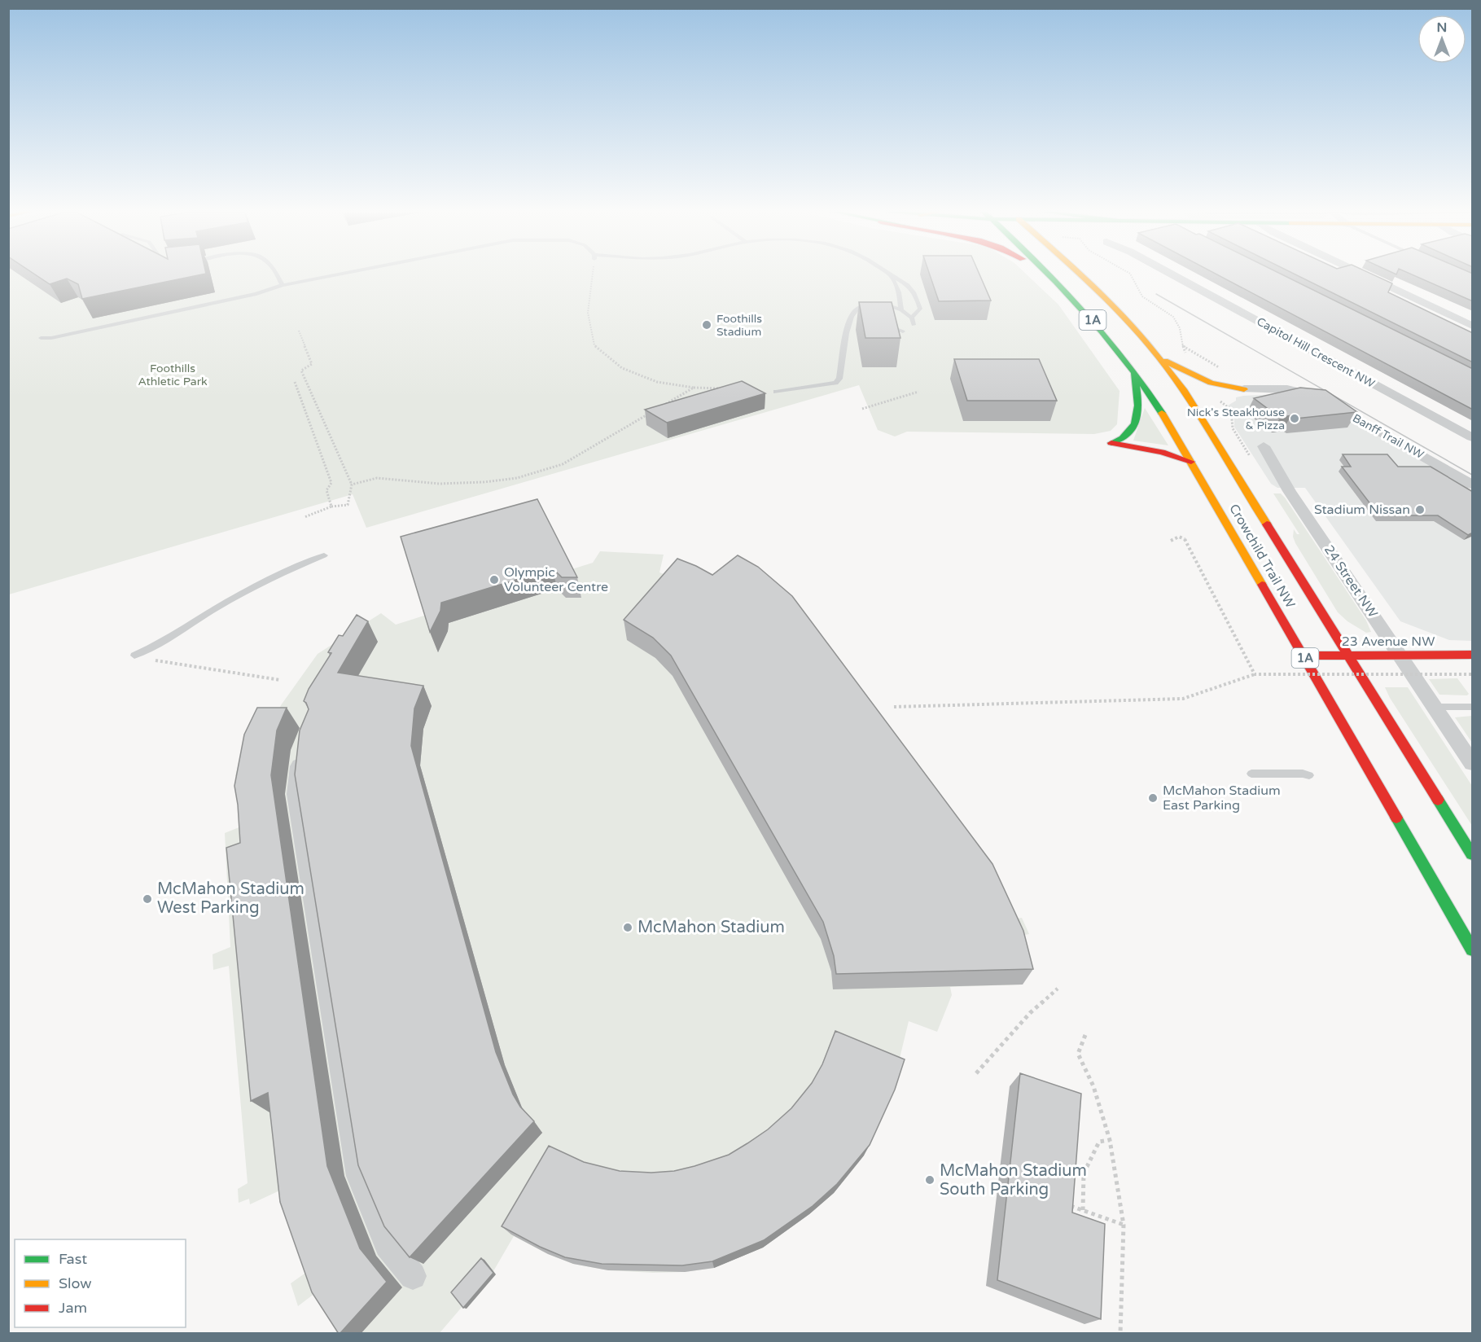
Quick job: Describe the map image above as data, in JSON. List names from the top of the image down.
{
  "streets": {
    "main road": ["1A", "Crowchild Trail NW", "23 Avenue NW"],
    "street": ["Capitol Hill Crescent NW", "Banff Trail NW", "24 Street NW"]
  },
  "crossings": [
    ["Crowchild Trail NW", "23 Avenue NW"],
    ["24 Street NW", "23 Avenue NW"]
  ],
  "parks": ["Foothills Athletic Park"],
  "places": [
    "Foothills Stadium",
    "Nick's Steakhouse & Pizza",
    "Stadium Nissan",
    "Olympic Volunteer Centre",
    "McMahon Stadium East Parking",
    "McMahon Stadium West Parking",
    "McMahon Stadium",
    "McMahon Stadium South Parking"
  ],
  "legend": ["Fast", "Slow", "Jam"],
  "north": "top"
}
